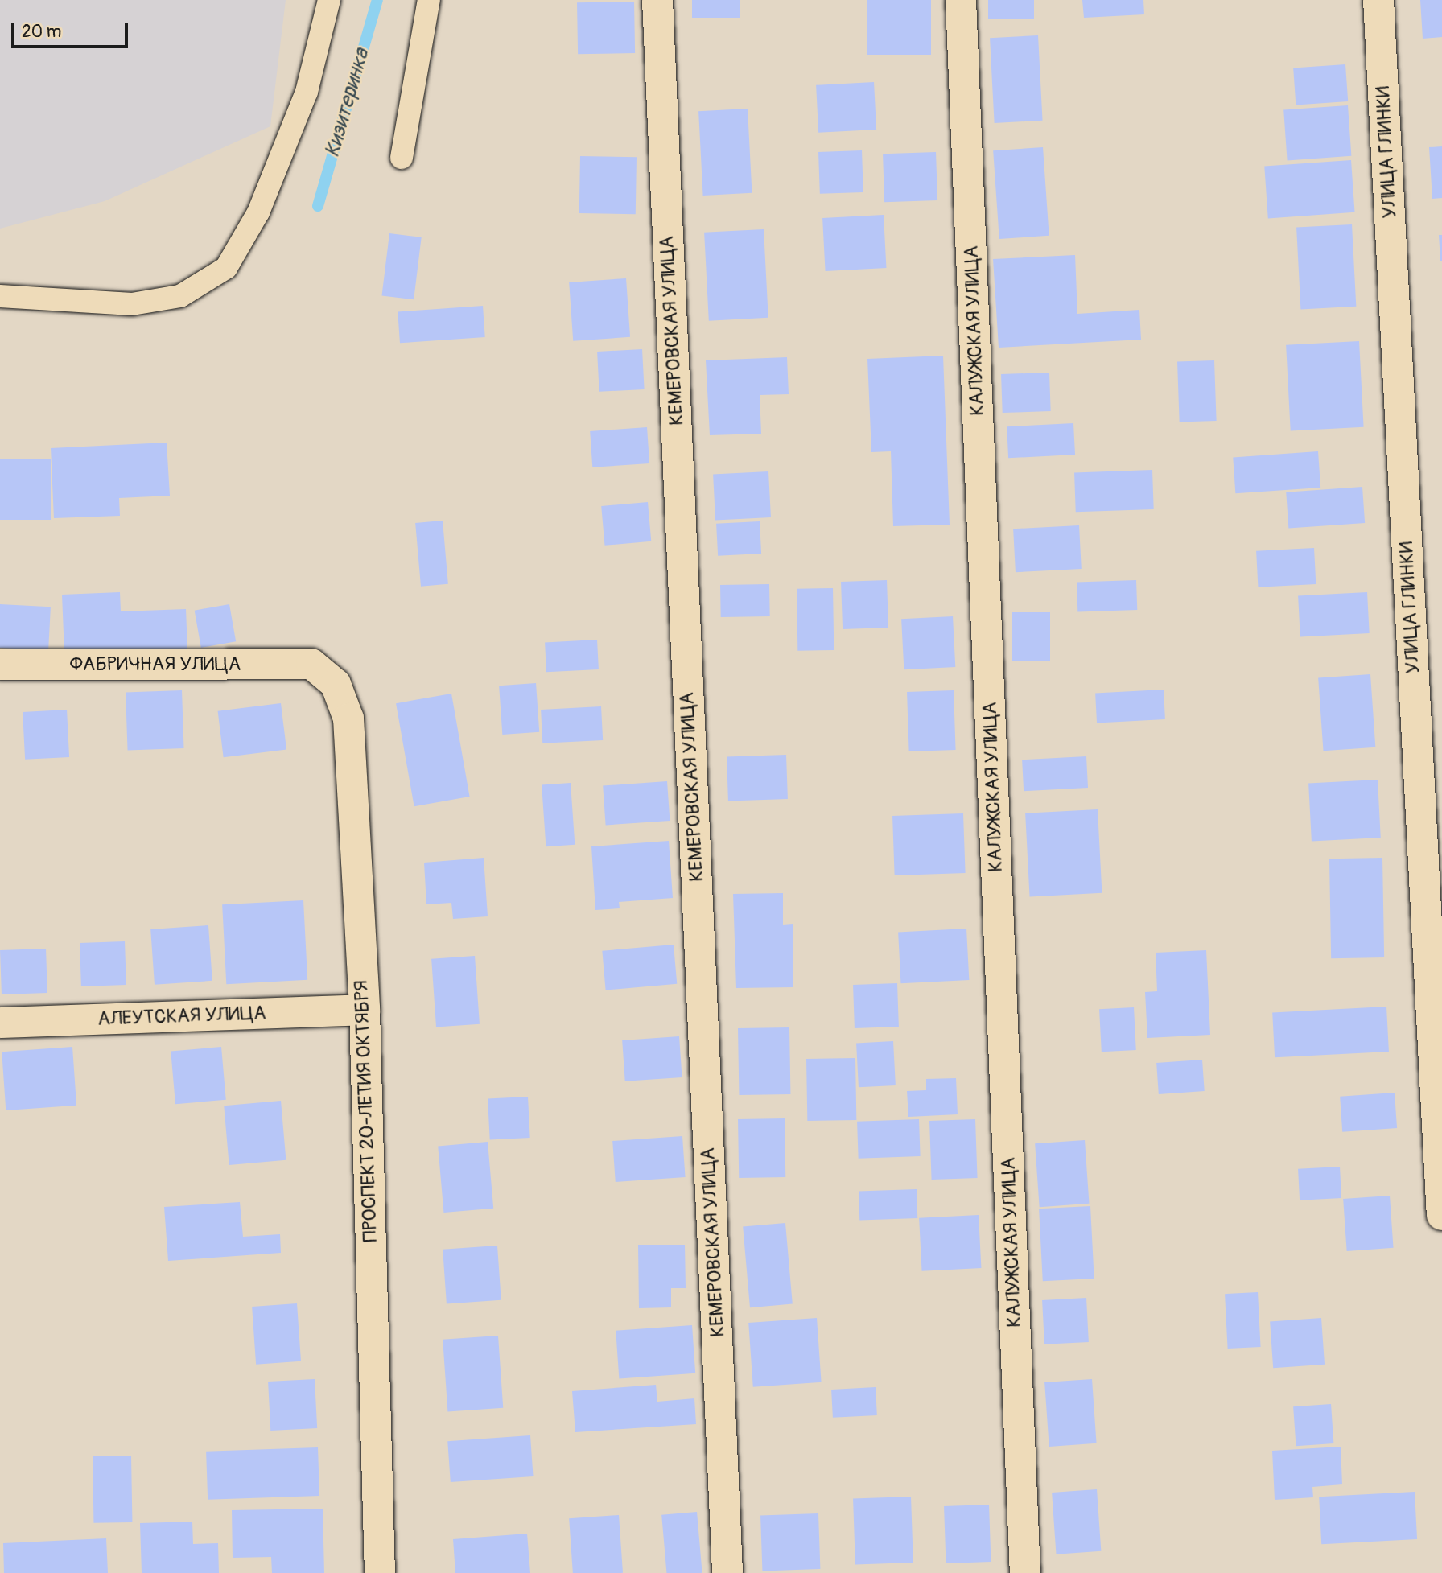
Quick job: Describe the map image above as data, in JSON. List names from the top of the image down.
{
  "streets": {
    "street": [
      "УЛИЦА ГЛИНКИ",
      "КЕМЕРОВСКАЯ УЛИЦА",
      "КАЛУЖСКАЯ УЛИЦА",
      "ФАБРИЧНАЯ УЛИЦА",
      "АЛЕУТСКАЯ УЛИЦА",
      "ПРОСПЕКТ 20-ЛЕТИЯ ОКТЯБРЯ"
    ]
  },
  "crossings": [
    ["ФАБРИЧНАЯ УЛИЦА", "ПРОСПЕКТ 20-ЛЕТИЯ ОКТЯБРЯ"],
    ["АЛЕУТСКАЯ УЛИЦА", "ПРОСПЕКТ 20-ЛЕТИЯ ОКТЯБРЯ"]
  ],
  "water": ["Кизитеринка"],
  "scale_bar": "20 m"
}
